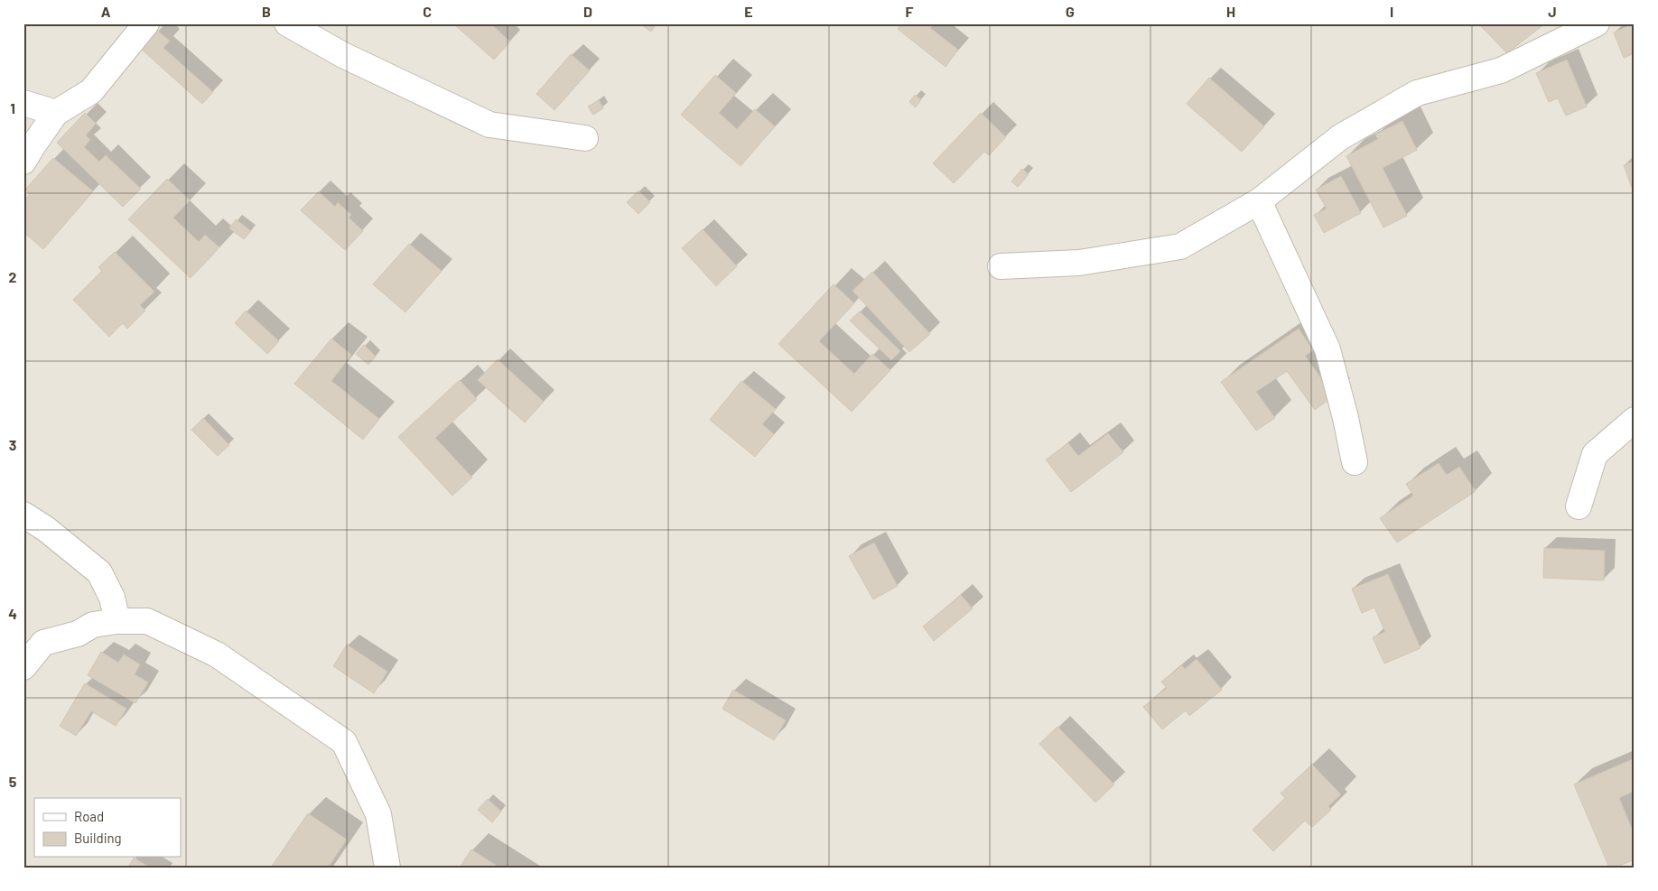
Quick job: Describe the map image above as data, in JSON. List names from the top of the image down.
{
  "legend": ["Road", "Building"],
  "grid": {
    "columns": [
      "A",
      "B",
      "C",
      "D",
      "E",
      "F",
      "G",
      "H",
      "I",
      "J"
    ],
    "rows": [
      "1",
      "2",
      "3",
      "4",
      "5"
    ]
  }
}
